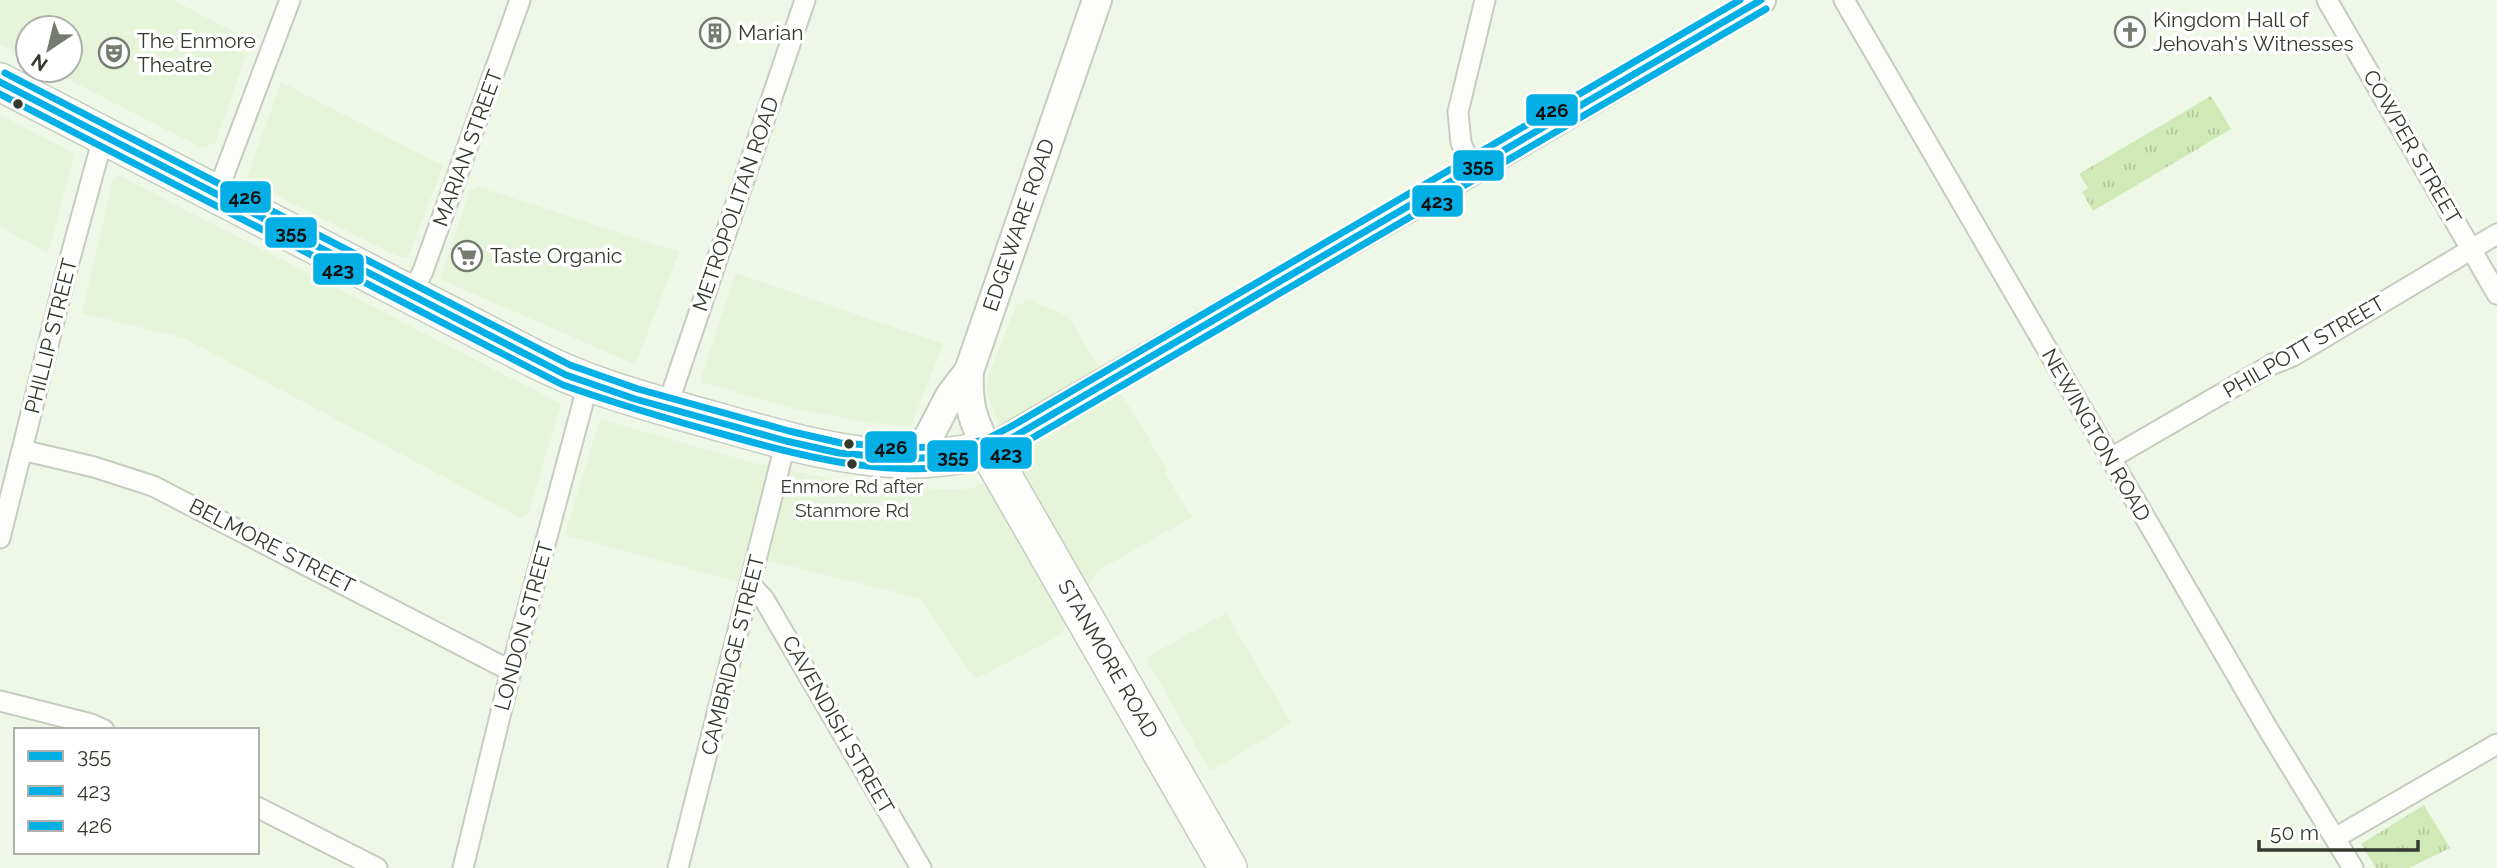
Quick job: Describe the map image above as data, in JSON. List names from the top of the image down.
{
  "streets": {
    "highway": ["STANMORE ROAD"],
    "main road": ["EDGEWARE ROAD"],
    "street": [
      "COWPER STREET",
      "MARIAN STREET",
      "METROPOLITAN ROAD",
      "PHILLIP STREET",
      "PHILPOTT STREET",
      "NEWINGTON ROAD",
      "BELMORE STREET",
      "LONDON STREET",
      "CAMBRIDGE STREET",
      "CAVENDISH STREET"
    ]
  },
  "crossings": [
    ["COWPER STREET", "PHILPOTT STREET"],
    ["EDGEWARE ROAD", "STANMORE ROAD"],
    ["PHILLIP STREET", "BELMORE STREET"],
    ["PHILPOTT STREET", "NEWINGTON ROAD"],
    ["BELMORE STREET", "LONDON STREET"],
    ["CAMBRIDGE STREET", "CAVENDISH STREET"]
  ],
  "places": {
    "church": ["Kingdom Hall of Jehovah's Witnesses"],
    "building": ["Marian"],
    "theatre": ["The Enmore Theatre"],
    "supermarket": ["Taste Organic"],
    "other": ["Enmore Rd after Stanmore Rd"]
  },
  "lines": ["transit line 355", "transit line 426", "transit line 423"],
  "legend": ["355", "423", "426"],
  "scale_bar": "50 m",
  "north": "bottom left"
}
